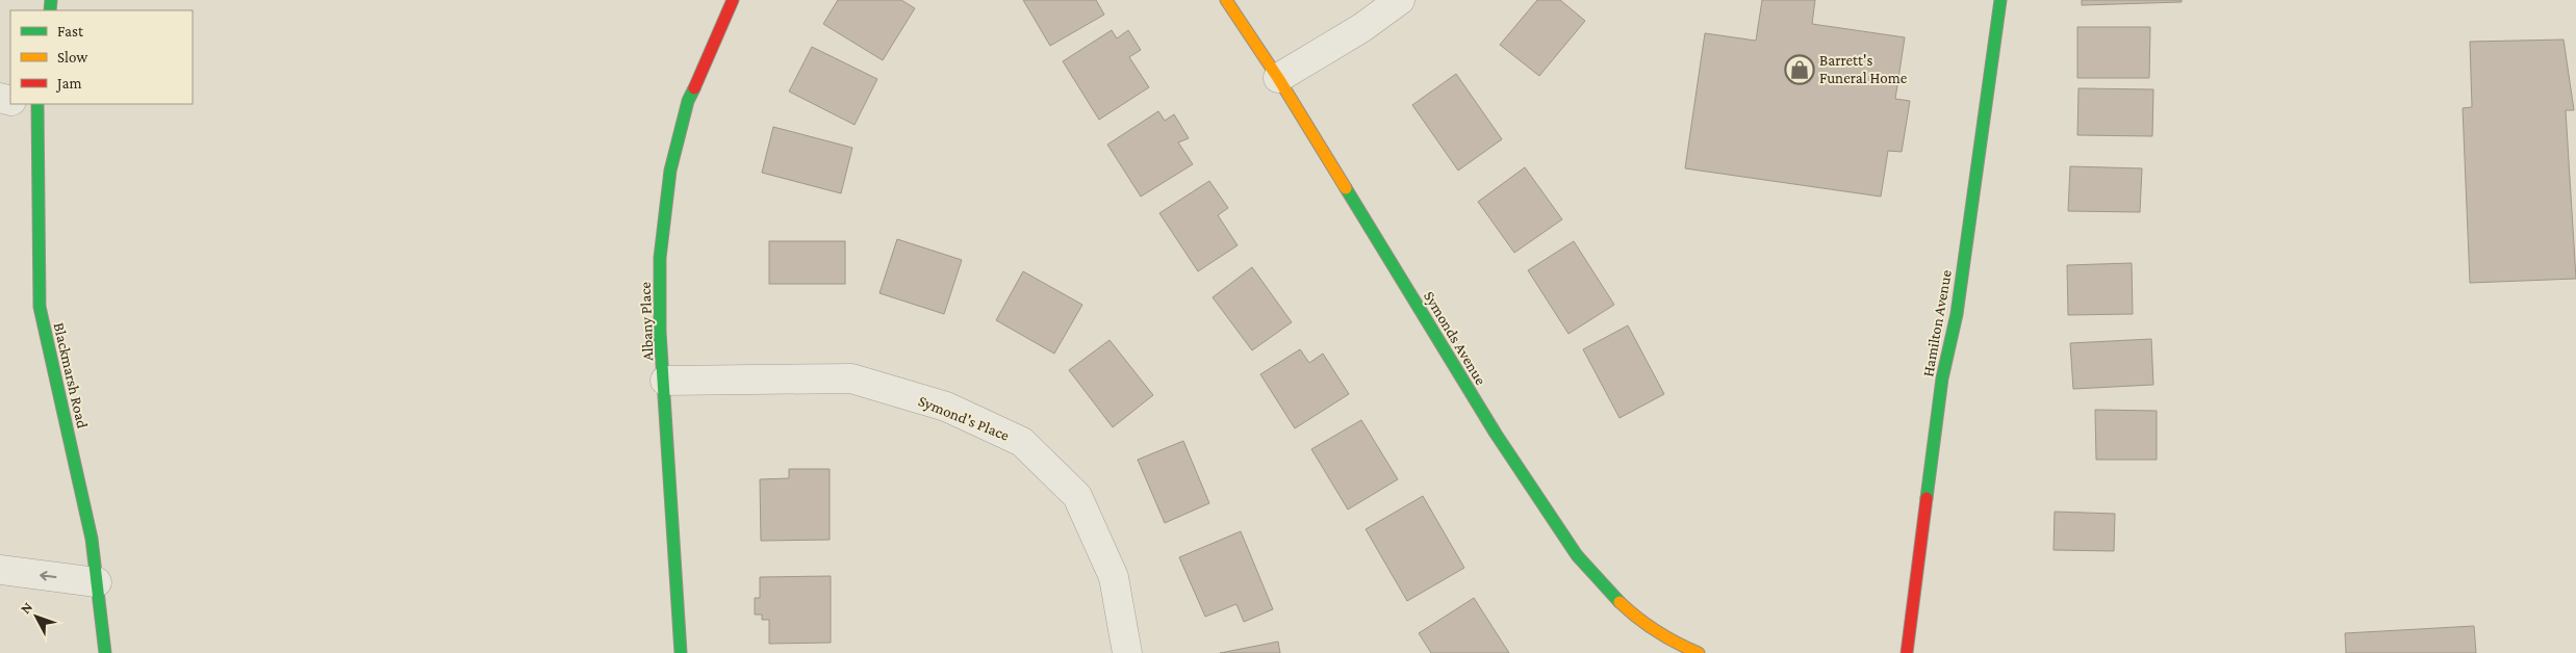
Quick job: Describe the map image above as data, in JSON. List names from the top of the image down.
{
  "streets": {
    "street": [
      "Albany Place",
      "Hamilton Avenue",
      "Symonds Avenue",
      "Blackmarsh Road",
      "Symond's Place"
    ]
  },
  "crossings": [
    ["Albany Place", "Symond's Place"]
  ],
  "places": {
    "shop": ["Barrett's Funeral Home"]
  },
  "legend": ["Fast", "Slow", "Jam"],
  "north": "top left"
}
